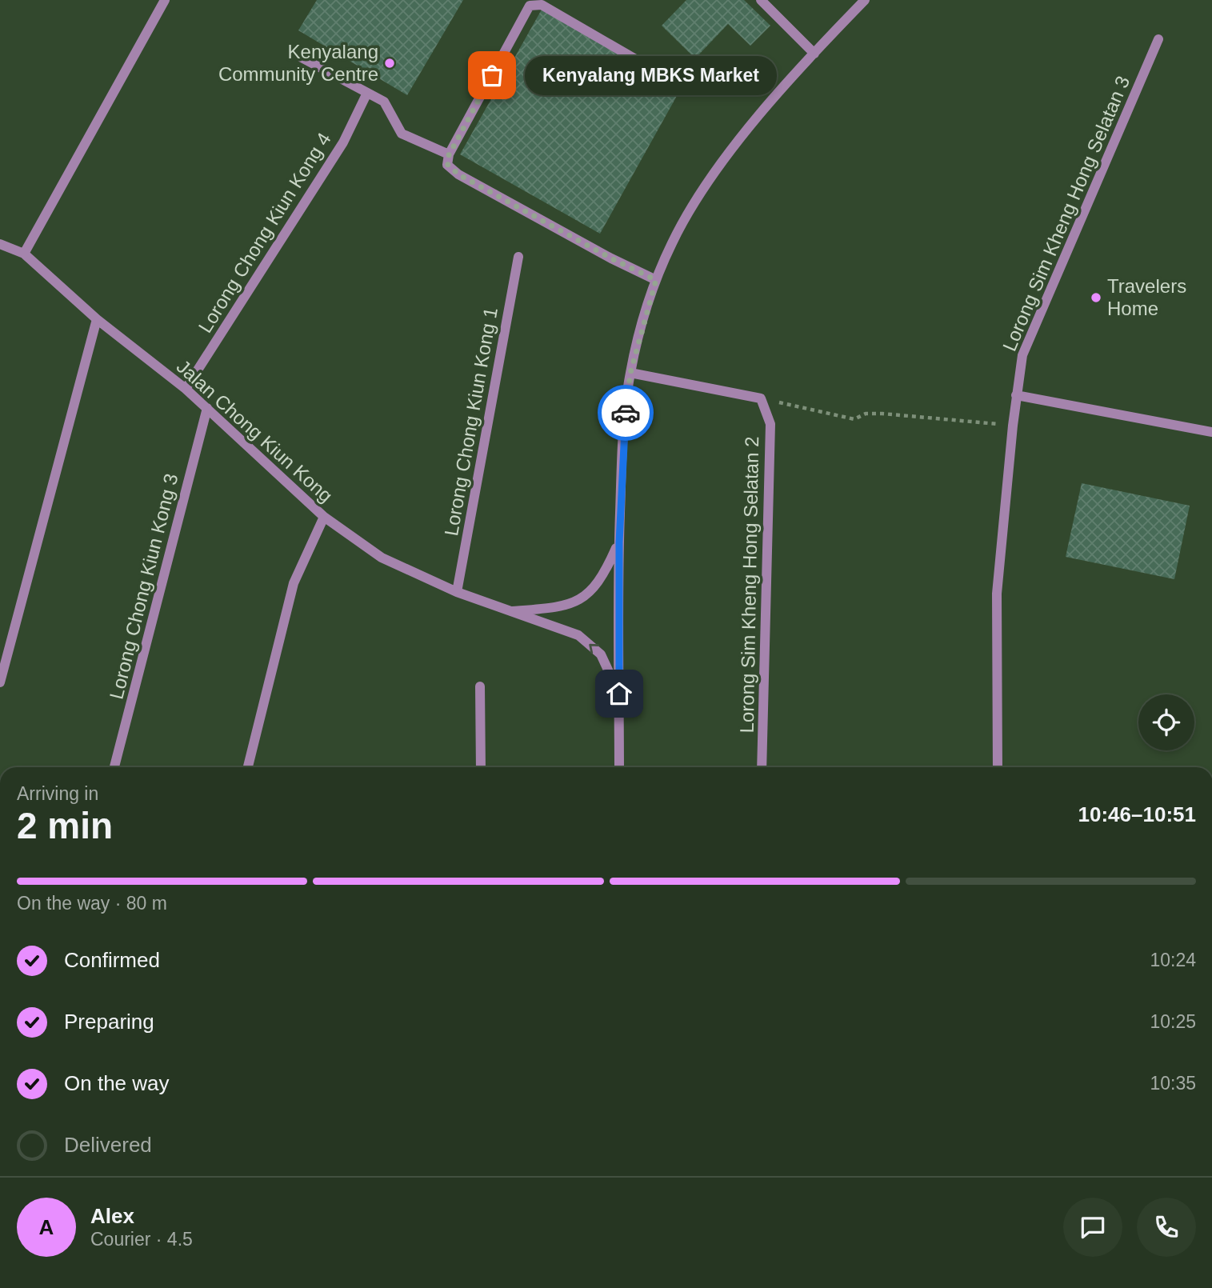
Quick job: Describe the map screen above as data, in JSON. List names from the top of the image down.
{
  "streets": {
    "street": [
      "Lorong Sim Kheng Hong Selatan 3",
      "Lorong Chong Kiun Kong 4",
      "Lorong Chong Kiun Kong 1",
      "Jalan Chong Kiun Kong",
      "Lorong Sim Kheng Hong Selatan 2",
      "Lorong Chong Kiun Kong 3"
    ]
  },
  "crossings": [
    ["Lorong Chong Kiun Kong 4", "Jalan Chong Kiun Kong"],
    ["Lorong Chong Kiun Kong 1", "Jalan Chong Kiun Kong"],
    ["Jalan Chong Kiun Kong", "Lorong Chong Kiun Kong 3"]
  ],
  "places": ["Kenyalang Community Centre", "Kenyalang MBKS Market", "Travelers Home"],
  "page": {
    "bubble": "Kenyalang MBKS Market",
    "heading": ["2 min", "Arriving in", "10:46–10:51"],
    "panel": ["Alex", "Courier · 4.5"],
    "bar": "On the way · 80 m",
    "list": [
      ["Confirmed", "10:24"],
      ["Preparing", "10:25"],
      ["On the way", "10:35"],
      "Delivered"
    ],
    "round": "A"
  }
}
